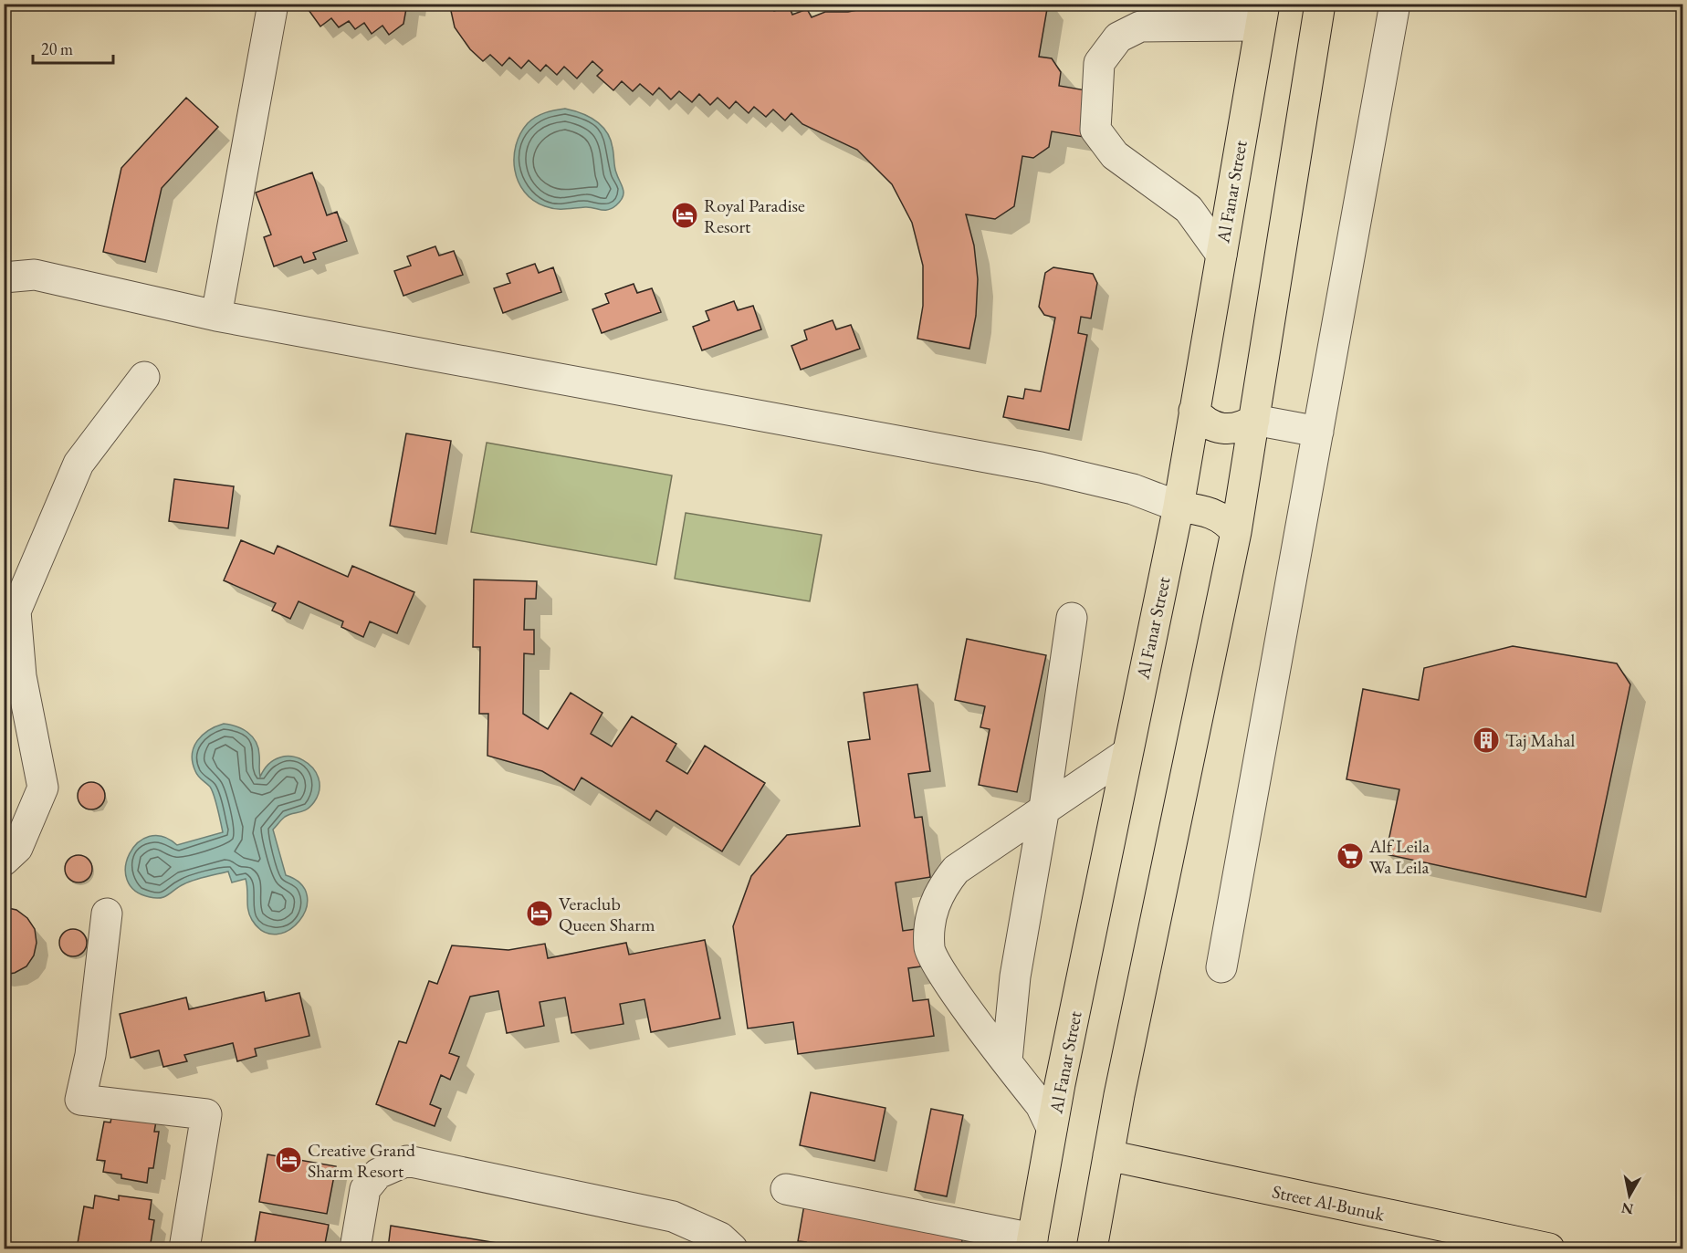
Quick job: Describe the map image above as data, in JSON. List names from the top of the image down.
{
  "streets": {
    "main road": ["Al Fanar Street", "Street Al-Bunuk"]
  },
  "places": {
    "hotel": ["Royal Paradise Resort", "Veraclub Queen Sharm", "Creative Grand Sharm Resort"],
    "building": ["Taj Mahal"],
    "supermarket": ["Alf Leila Wa Leila"]
  },
  "scale_bar": "20 m",
  "north": "bottom"
}
